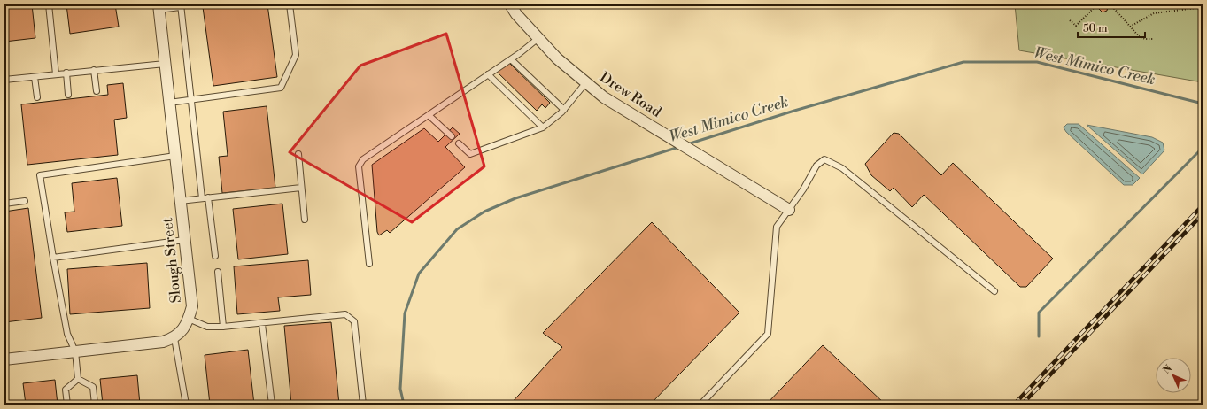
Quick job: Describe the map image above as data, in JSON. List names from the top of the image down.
{
  "streets": {
    "street": ["Drew Road", "Slough Street"]
  },
  "water": ["West Mimico Creek"],
  "scale_bar": "50 m",
  "north": "top left"
}
